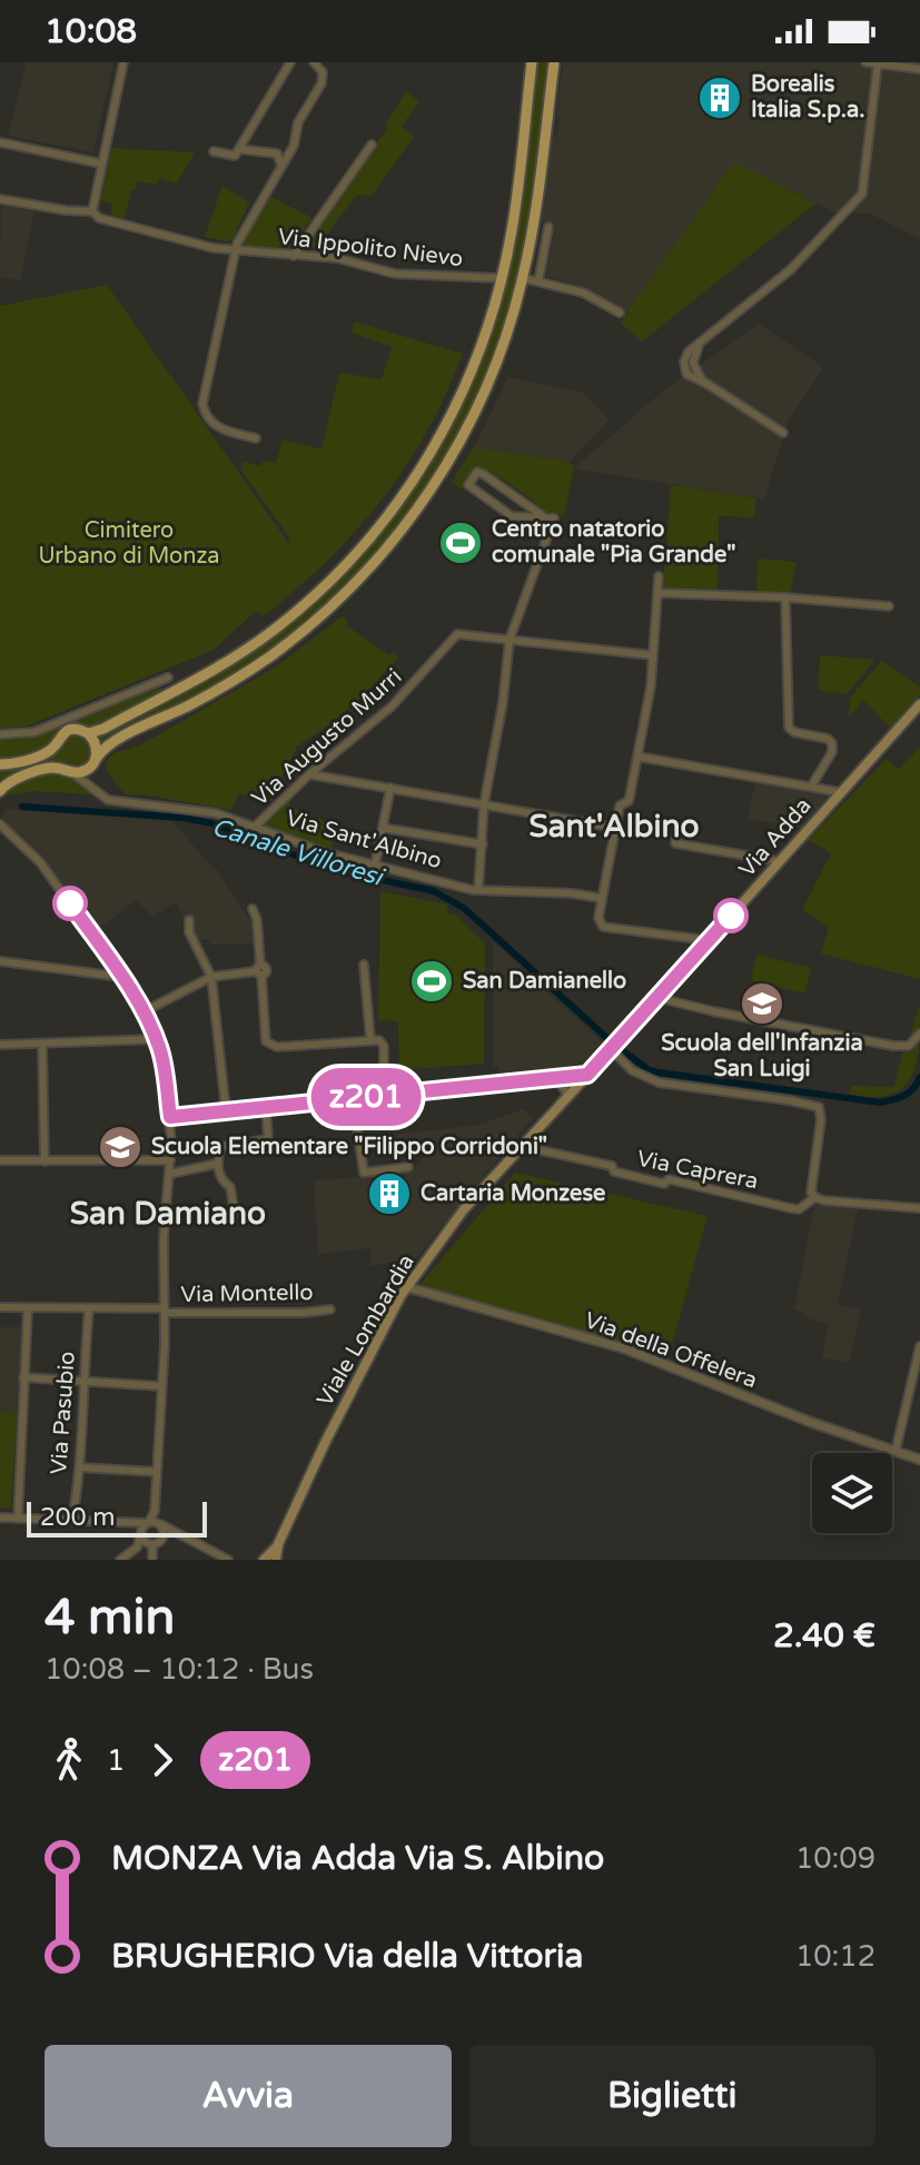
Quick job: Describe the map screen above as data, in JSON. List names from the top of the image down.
{
  "streets": {
    "main road": ["Via Adda", "Viale Lombardia"],
    "street": [
      "Via Ippolito Nievo",
      "Via Augusto Murri",
      "Via Sant'Albino",
      "Via Caprera",
      "Via Montello",
      "Via della Offelera",
      "Via Pasubio"
    ]
  },
  "crossings": [
    ["Via Augusto Murri", "Via Sant'Albino"],
    ["Via Adda", "Viale Lombardia"],
    ["Via Caprera", "Viale Lombardia"],
    ["Via Montello", "Via Pasubio"],
    ["Viale Lombardia", "Via della Offelera"]
  ],
  "districts": ["Sant'Albino", "San Damiano"],
  "water": ["Canale Villoresi"],
  "parks": ["Cimitero Urbano di Monza"],
  "places": {
    "building": ["Borealis Italia S.p.a.", "Cartaria Monzese"],
    "sports": ["Centro natatorio comunale \"Pia Grande\"", "San Damianello"],
    "school or university": ["Scuola dell'Infanzia San Luigi", "Scuola Elementare \"Filippo Corridoni\""]
  },
  "lines": ["bus line z201"],
  "scale_bar": "200 m",
  "page": {
    "status": "10:08",
    "on_map": "z201",
    "scale": "200 m",
    "heading": ["4 min", "10:08 – 10:12 · Bus", "2.40 €"],
    "legs": ["1", "z201"],
    "list": [
      {
        "name": "MONZA Via Adda Via S. Albino",
        "value": "10:09"
      },
      {
        "name": "BRUGHERIO Via della Vittoria",
        "value": "10:12"
      }
    ],
    "buttons": ["Avvia", "Biglietti"]
  }
}
